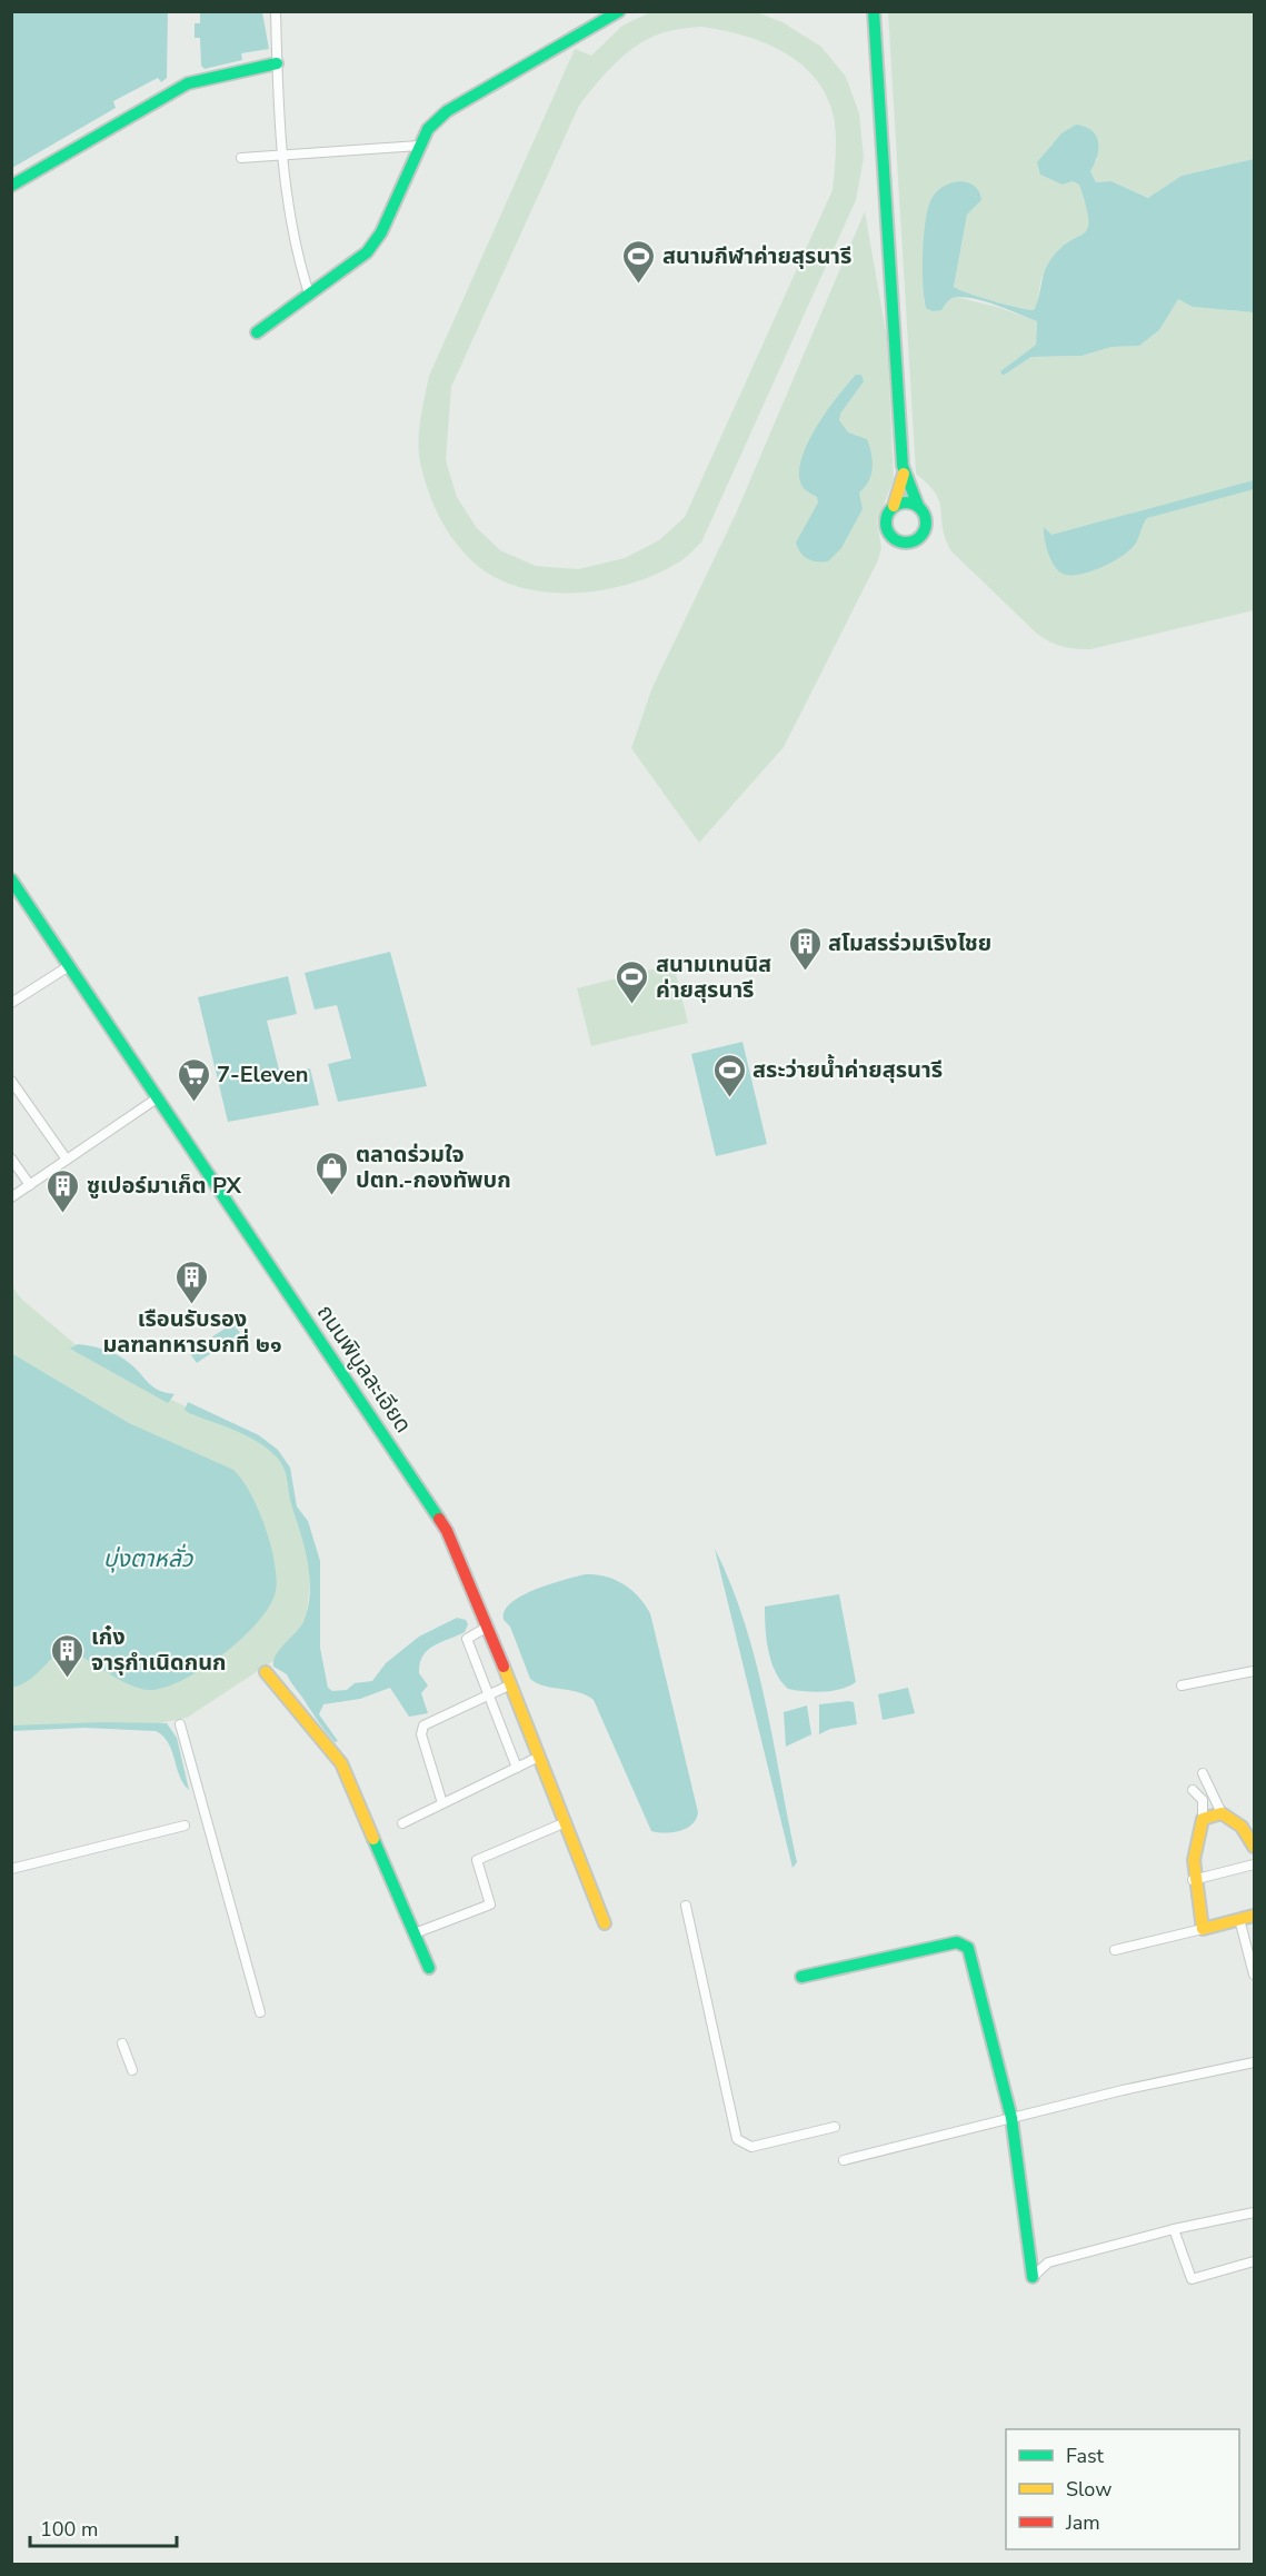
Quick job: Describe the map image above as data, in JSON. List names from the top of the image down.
{
  "streets": {
    "street": ["ถนนพิบูลละเอียด"]
  },
  "water": ["บุ่งตาหลั่ว"],
  "places": {
    "sports": ["สนามกีฬาค่ายสุรนารี", "สนามเทนนิส ค่ายสุรนารี", "สระว่ายนํ้าค่ายสุรนารี"],
    "building": [
      "สโมสรร่วมเริงไชย",
      "ซูเปอร์มาเก็ต PX",
      "เรือนรับรอง มลฑลทหารบกที่ ๒๑",
      "เก๋ง จารุกำเนิดกนก"
    ],
    "supermarket": ["7-Eleven"],
    "shop": ["ตลาดร่วมใจ ปตท.-กองทัพบก"]
  },
  "legend": ["Fast", "Slow", "Jam"],
  "scale_bar": "100 m"
}
